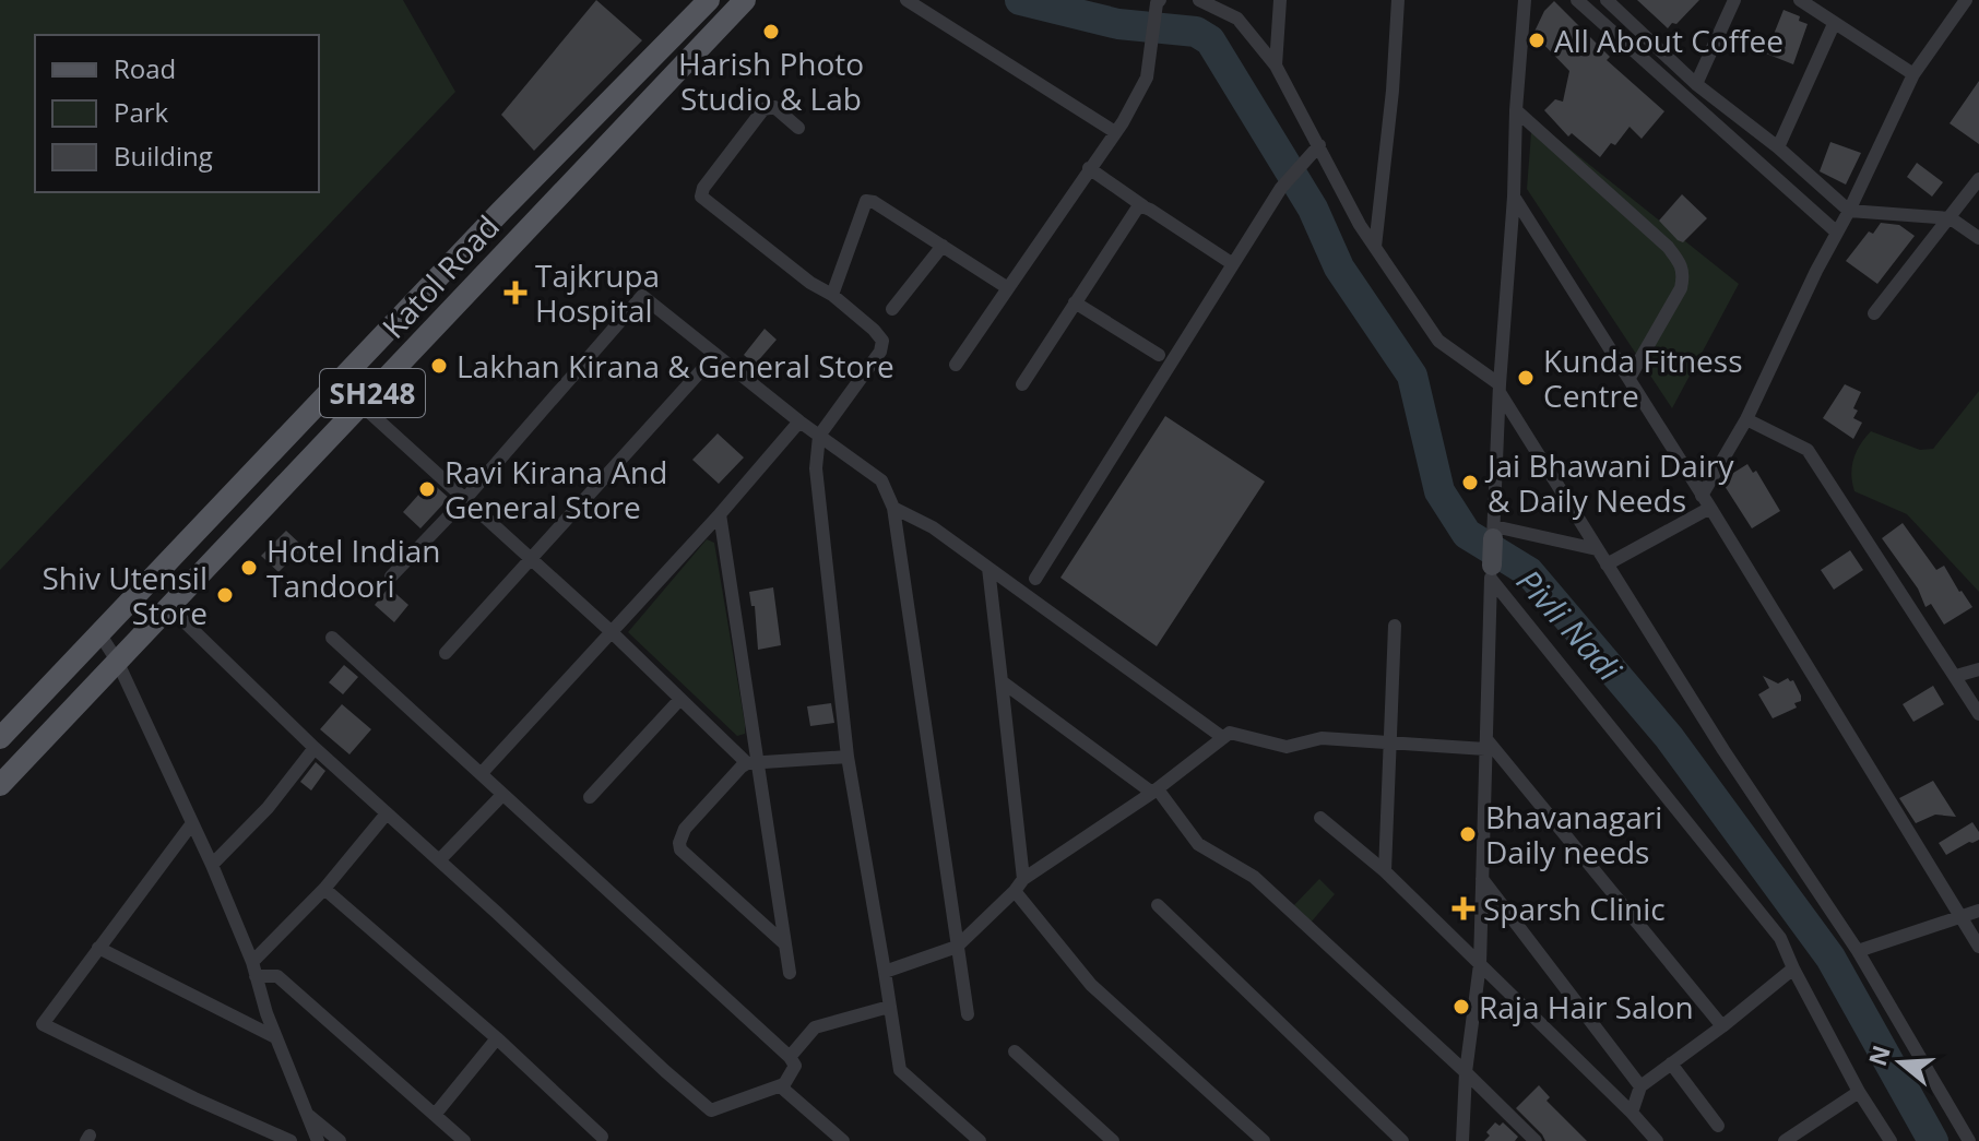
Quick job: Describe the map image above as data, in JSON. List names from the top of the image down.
{
  "streets": {
    "main road": ["Katol Road", "SH248"]
  },
  "water": ["Pivli Nadi"],
  "places": {
    "other": [
      "Harish Photo Studio & Lab",
      "All About Coffee",
      "Lakhan Kirana & General Store",
      "Kunda Fitness Centre",
      "Jai Bhawani Dairy & Daily Needs",
      "Ravi Kirana And General Store",
      "Hotel Indian Tandoori",
      "Shiv Utensil Store",
      "Bhavanagari Daily needs",
      "Raja Hair Salon"
    ],
    "health": ["Tajkrupa Hospital", "Sparsh Clinic"]
  },
  "legend": ["Road", "Park", "Building"],
  "north": "left"
}
